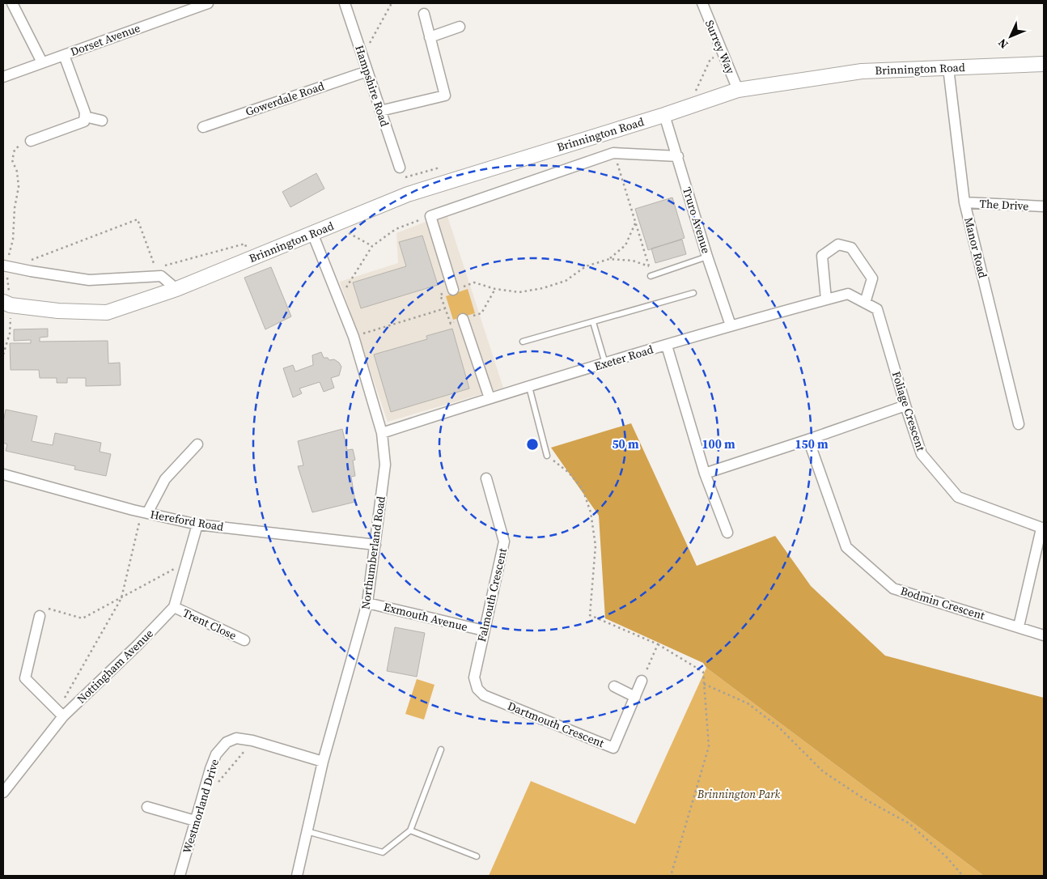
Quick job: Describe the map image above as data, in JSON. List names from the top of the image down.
{
  "streets": {
    "street": [
      "Dorset Avenue",
      "Surrey Way",
      "Brinnington Road",
      "Hampshire Road",
      "Gowerdale Road",
      "The Drive",
      "Truro Avenue",
      "Manor Road",
      "Exeter Road",
      "Foliage Crescent",
      "Hereford Road",
      "Northumberland Road",
      "Falmouth Crescent",
      "Bodmin Crescent",
      "Exmouth Avenue",
      "Trent Close",
      "Nottingham Avenue",
      "Dartmouth Crescent",
      "Westmorland Drive"
    ]
  },
  "crossings": [
    ["Surrey Way", "Brinnington Road"],
    ["Brinnington Road", "Truro Avenue"],
    ["Brinnington Road", "Manor Road"],
    ["Brinnington Road", "Northumberland Road"],
    ["Hampshire Road", "Gowerdale Road"],
    ["The Drive", "Manor Road"],
    ["Truro Avenue", "Exeter Road"],
    ["Exeter Road", "Foliage Crescent"],
    ["Exeter Road", "Northumberland Road"],
    ["Hereford Road", "Northumberland Road"],
    ["Hereford Road", "Nottingham Avenue"],
    ["Northumberland Road", "Exmouth Avenue"],
    ["Northumberland Road", "Westmorland Drive"],
    ["Falmouth Crescent", "Exmouth Avenue"],
    ["Falmouth Crescent", "Dartmouth Crescent"],
    ["Trent Close", "Nottingham Avenue"]
  ],
  "parks": ["Brinnington Park"],
  "north": "bottom left",
  "rings": ["50 m", "100 m", "150 m"]
}
